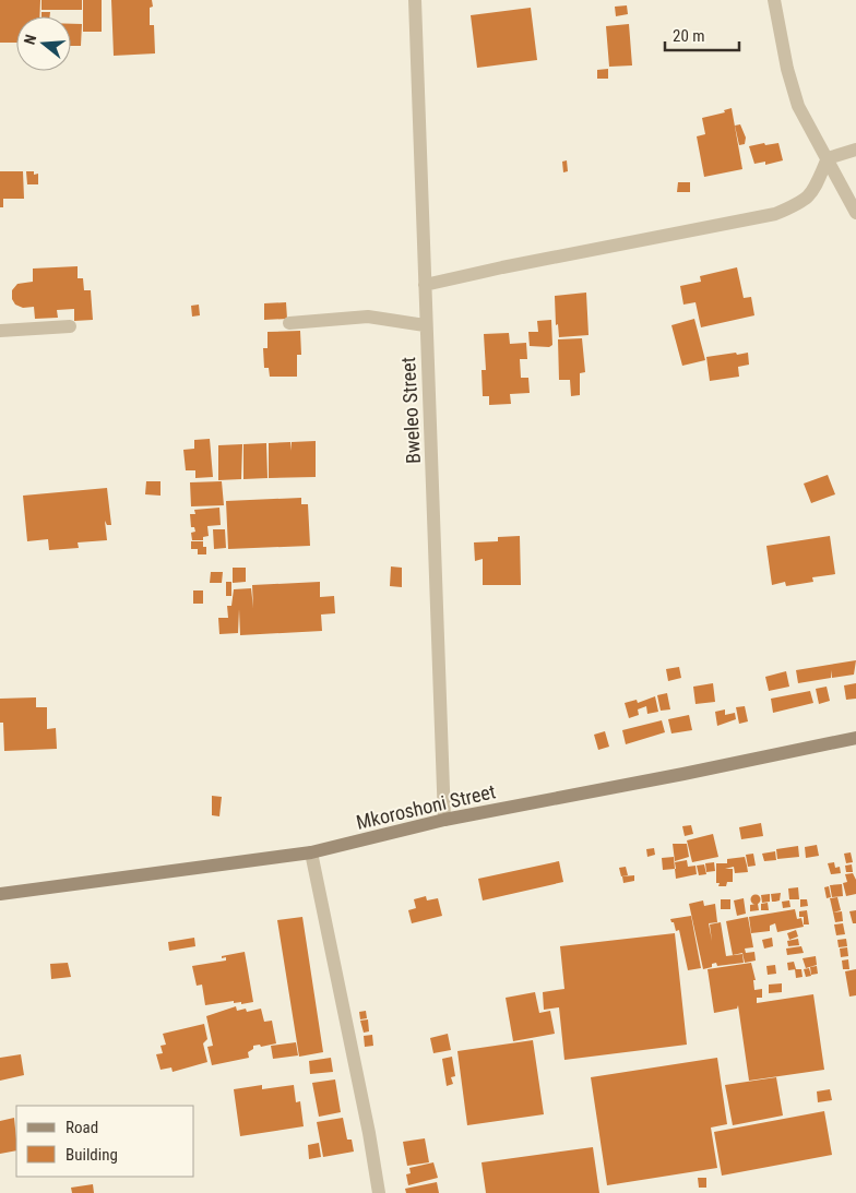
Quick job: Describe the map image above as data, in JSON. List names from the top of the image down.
{
  "streets": {
    "street": ["Bweleo Street", "Mkoroshoni Street"]
  },
  "crossings": [
    ["Bweleo Street", "Mkoroshoni Street"]
  ],
  "legend": ["Road", "Building"],
  "scale_bar": "20 m",
  "north": "left"
}
